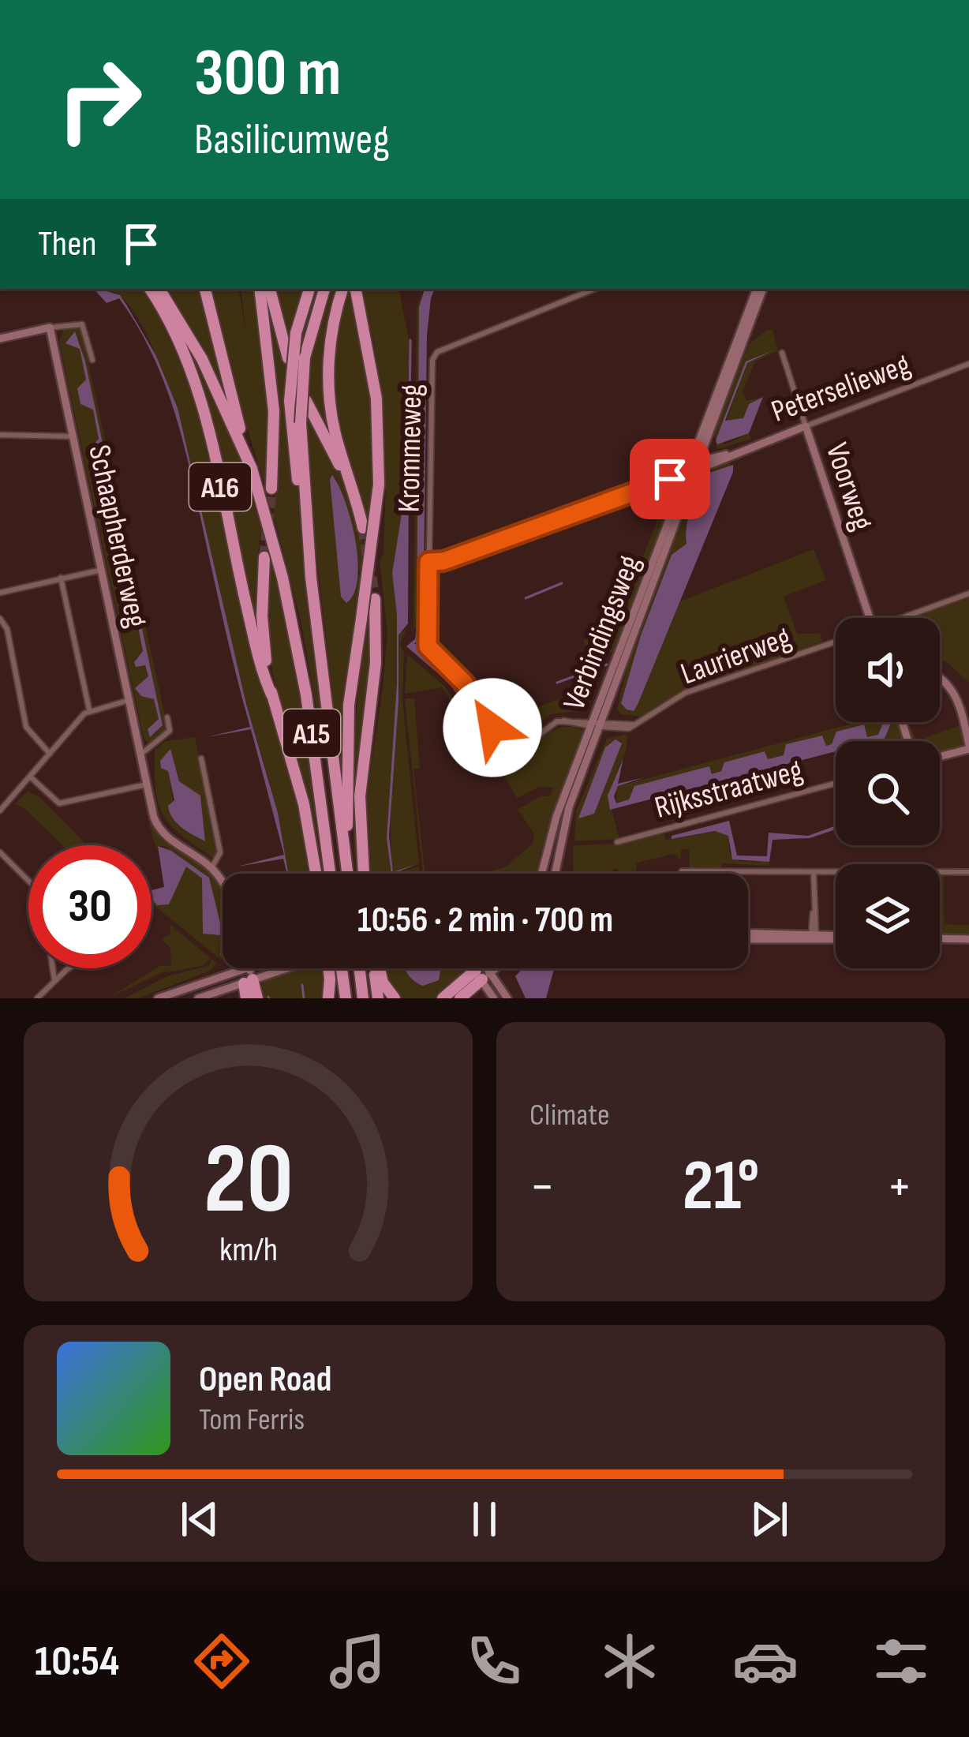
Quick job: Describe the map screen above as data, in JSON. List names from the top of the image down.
{
  "streets": {
    "highway": ["A16", "A15"],
    "street": [
      "Peterselieweg",
      "Krommeweg",
      "Voorweg",
      "Schaapherderweg",
      "Verbindingsweg",
      "Laurierweg",
      "Rijksstraatweg"
    ]
  },
  "crossings": [
    ["Peterselieweg", "Voorweg"],
    ["Peterselieweg", "Verbindingsweg"],
    ["A16", "A15"],
    ["Verbindingsweg", "Laurierweg"]
  ],
  "page": {
    "turn": ["300 m", "Basilicumweg"],
    "then": "Then",
    "limit": "30",
    "trip": "10:56 · 2 min · 700 m",
    "tile": "Climate",
    "heat": ["−", "21°", "+"],
    "song": ["Open Road", "Tom Ferris"],
    "tabs": "10:54",
    "gauge": ["20", "km/h"]
  }
}
